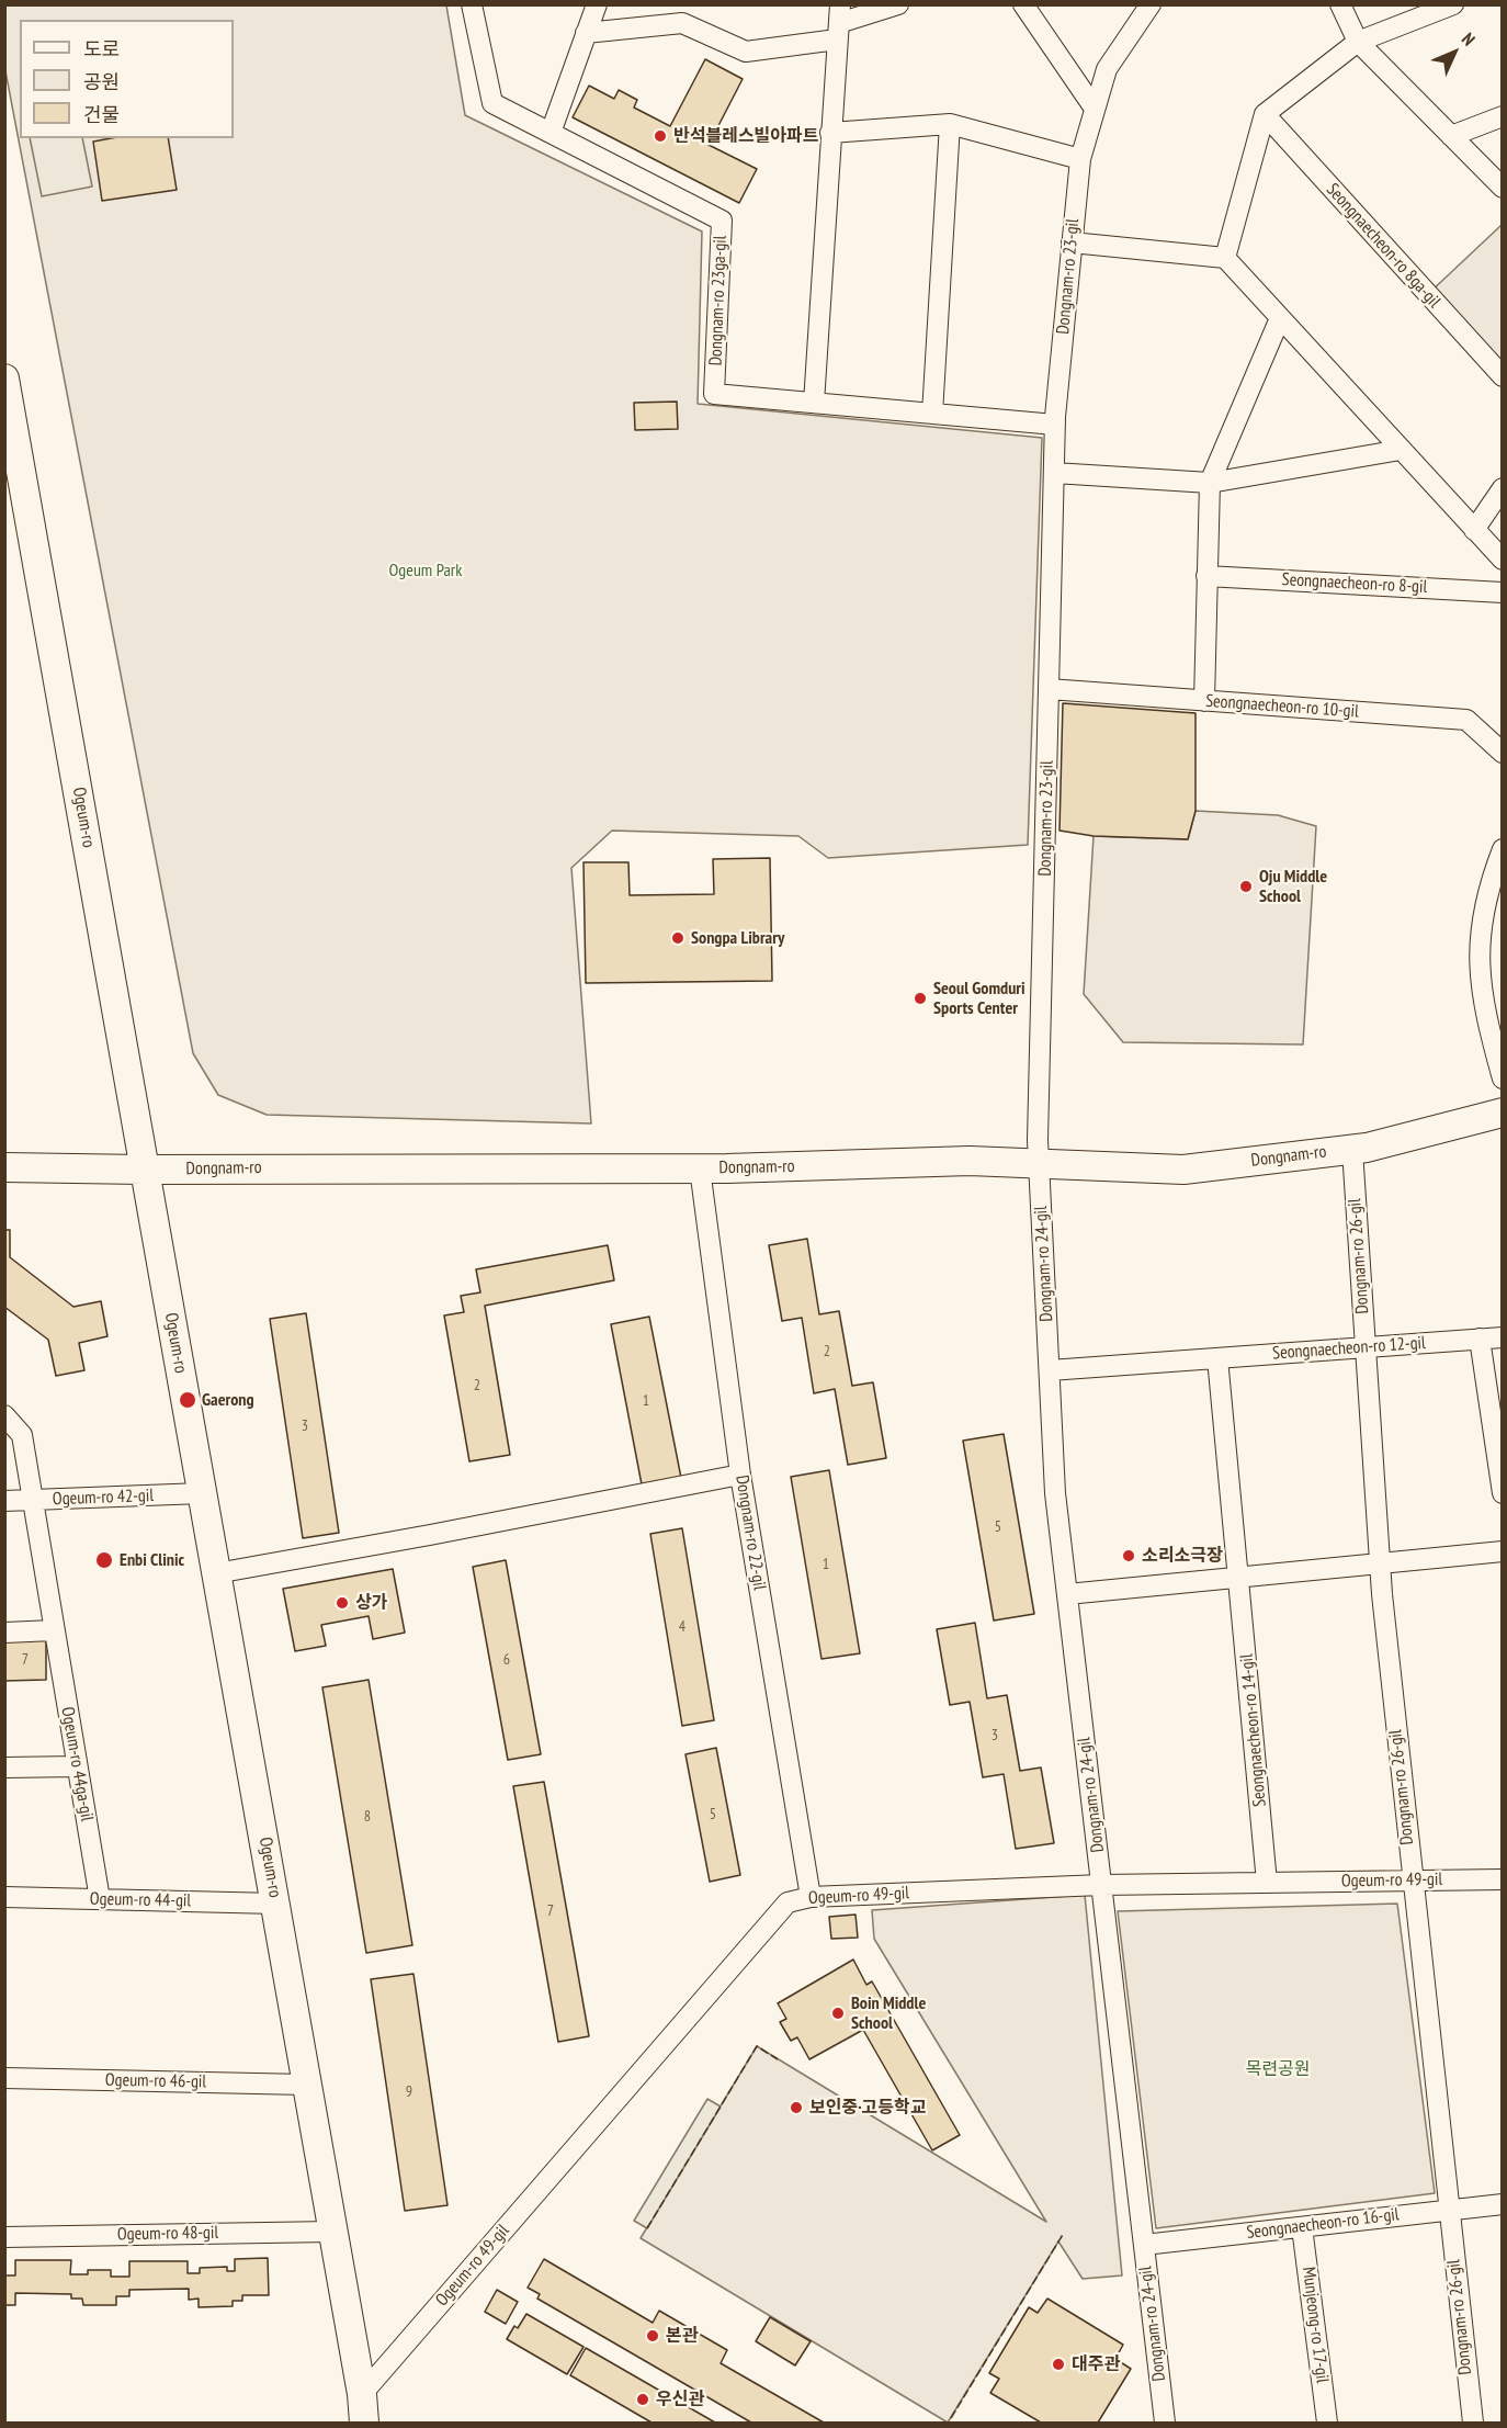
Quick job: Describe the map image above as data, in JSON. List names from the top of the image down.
{
  "streets": {
    "main road": ["Ogeum-ro", "Dongnam-ro"],
    "street": [
      "Seongnaecheon-ro 8ga-gil",
      "Dongnam-ro 23-gil",
      "Dongnam-ro 23ga-gil",
      "Seongnaecheon-ro 8-gil",
      "Seongnaecheon-ro 10-gil",
      "Dongnam-ro 26-gil",
      "Dongnam-ro 24-gil",
      "Seongnaecheon-ro 12-gil",
      "Ogeum-ro 42-gil",
      "Dongnam-ro 22-gil",
      "Seongnaecheon-ro 14-gil",
      "Ogeum-ro 44ga-gil",
      "Ogeum-ro 49-gil",
      "Ogeum-ro 44-gil",
      "Ogeum-ro 46-gil",
      "Seongnaecheon-ro 16-gil",
      "Ogeum-ro 48-gil",
      "Munjeong-ro 17-gil"
    ]
  },
  "crossings": [
    ["Dongnam-ro 23-gil", "Dongnam-ro 23ga-gil"],
    ["Dongnam-ro 23-gil", "Seongnaecheon-ro 10-gil"],
    ["Dongnam-ro 23-gil", "Dongnam-ro"],
    ["Dongnam-ro 23-gil", "Dongnam-ro 24-gil"],
    ["Ogeum-ro", "Dongnam-ro"],
    ["Ogeum-ro", "Ogeum-ro 42-gil"],
    ["Ogeum-ro", "Ogeum-ro 49-gil"],
    ["Ogeum-ro", "Ogeum-ro 44-gil"],
    ["Ogeum-ro", "Ogeum-ro 46-gil"],
    ["Ogeum-ro", "Ogeum-ro 48-gil"],
    ["Dongnam-ro", "Dongnam-ro 26-gil"],
    ["Dongnam-ro", "Dongnam-ro 24-gil"],
    ["Dongnam-ro", "Dongnam-ro 22-gil"],
    ["Dongnam-ro 26-gil", "Seongnaecheon-ro 12-gil"],
    ["Dongnam-ro 26-gil", "Ogeum-ro 49-gil"],
    ["Dongnam-ro 26-gil", "Seongnaecheon-ro 16-gil"],
    ["Dongnam-ro 24-gil", "Seongnaecheon-ro 12-gil"],
    ["Dongnam-ro 24-gil", "Ogeum-ro 49-gil"],
    ["Dongnam-ro 24-gil", "Seongnaecheon-ro 16-gil"],
    ["Ogeum-ro 42-gil", "Ogeum-ro 44ga-gil"],
    ["Dongnam-ro 22-gil", "Ogeum-ro 49-gil"],
    ["Seongnaecheon-ro 14-gil", "Ogeum-ro 49-gil"],
    ["Ogeum-ro 44ga-gil", "Ogeum-ro 44-gil"],
    ["Seongnaecheon-ro 16-gil", "Munjeong-ro 17-gil"]
  ],
  "parks": ["Ogeum Park", "목련공원"],
  "places": [
    "반석블레스빌아파트",
    "Oju Middle School",
    "Songpa Library",
    "Seoul Gomduri Sports Center",
    "Gaerong",
    "소리소극장",
    "Enbi Clinic",
    "상가",
    "Boin Middle School",
    "보인중·고등학교",
    "본관",
    "대주관",
    "우신관"
  ],
  "house_numbers": [
    "2",
    "2",
    "1",
    "3",
    "5",
    "1",
    "4",
    "7",
    "6",
    "3",
    "5",
    "8",
    "7",
    "9"
  ],
  "legend": ["도로", "공원", "건물"],
  "north": "top right"
}
